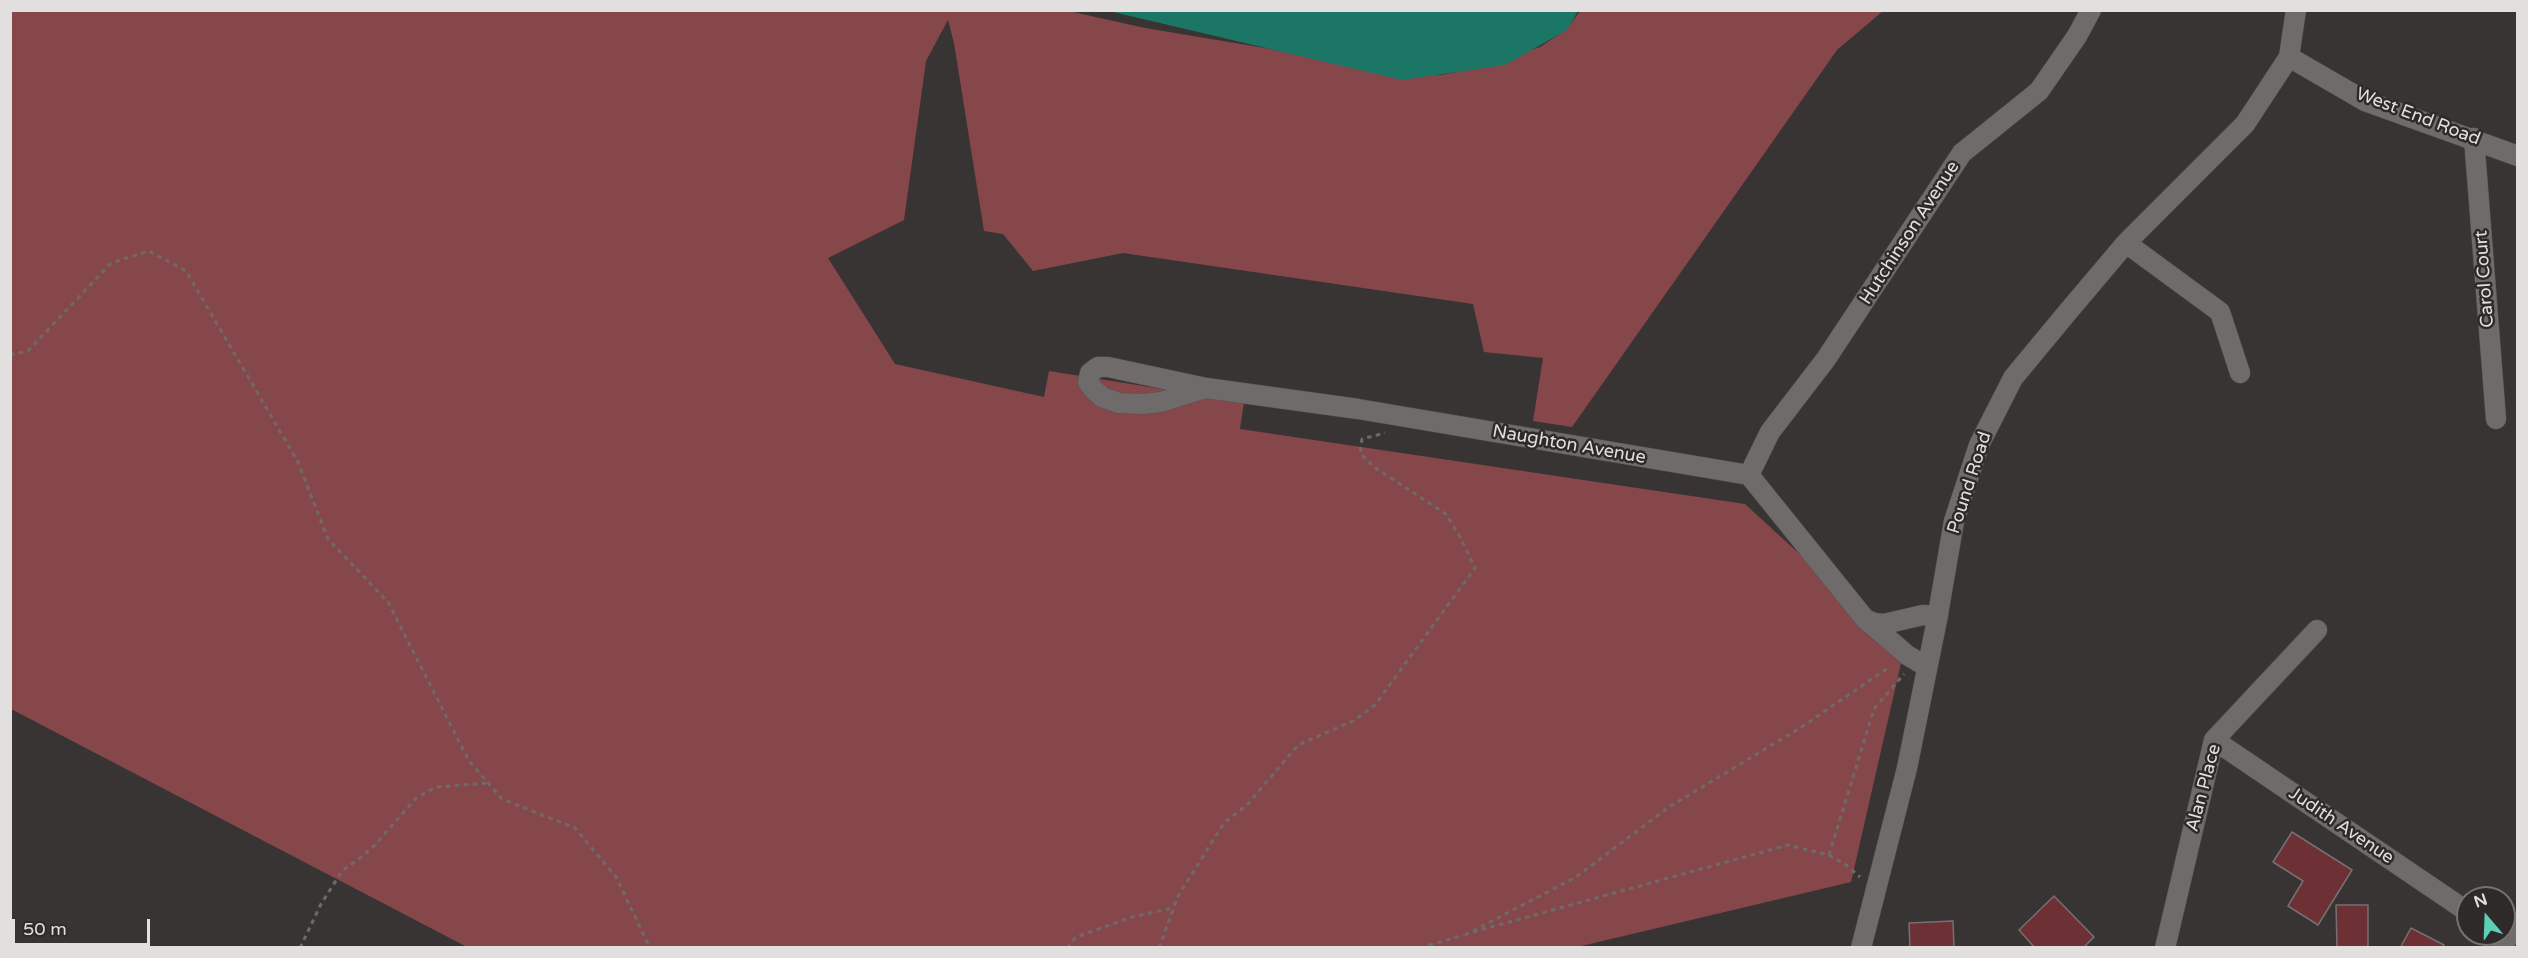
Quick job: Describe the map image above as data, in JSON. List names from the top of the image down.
{
  "streets": {
    "street": [
      "West End Road",
      "Hutchinson Avenue",
      "Carol Court",
      "Naughton Avenue",
      "Pound Road",
      "Alan Place",
      "Judith Avenue"
    ]
  },
  "crossings": [
    ["West End Road", "Carol Court"],
    ["West End Road", "Pound Road"],
    ["Hutchinson Avenue", "Naughton Avenue"],
    ["Alan Place", "Judith Avenue"]
  ],
  "scale_bar": "50 m",
  "north": "top"
}
